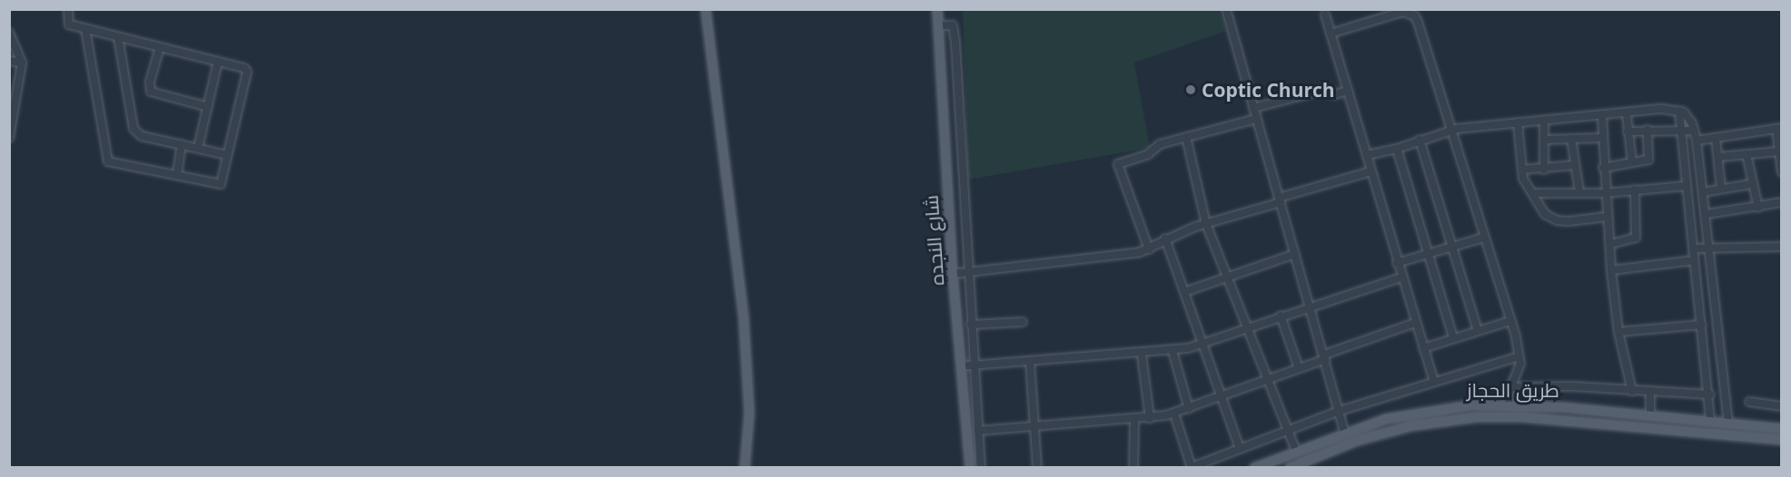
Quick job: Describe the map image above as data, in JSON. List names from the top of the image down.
{
  "streets": {
    "main road": ["شارع النجده", "طريق الحجاز"]
  },
  "places": ["Coptic Church"]
}
